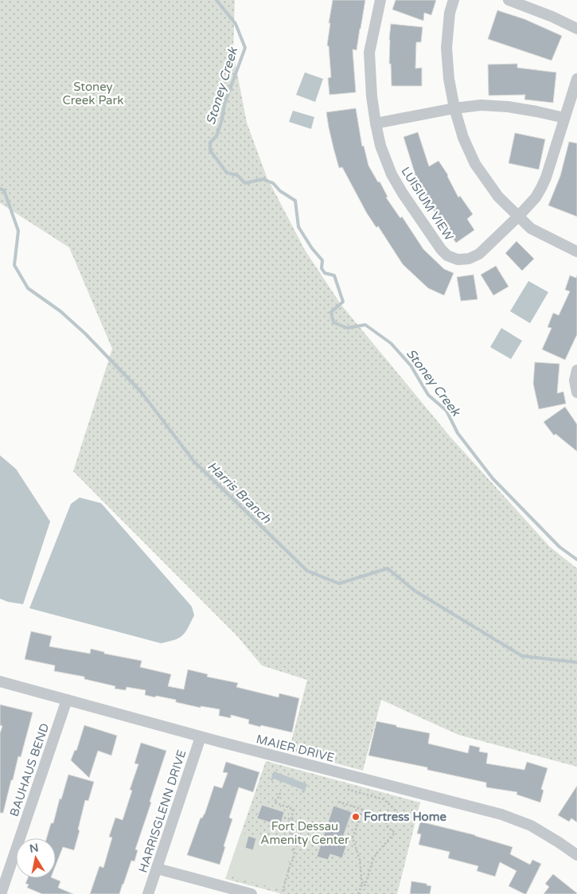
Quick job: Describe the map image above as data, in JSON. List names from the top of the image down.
{
  "streets": {
    "street": [
      "LUISIUM VIEW",
      "MAIER DRIVE",
      "BAUHAUS BEND",
      "HARRISGLENN DRIVE"
    ]
  },
  "crossings": [
    ["MAIER DRIVE", "BAUHAUS BEND"],
    ["MAIER DRIVE", "HARRISGLENN DRIVE"]
  ],
  "water": ["Stoney Creek", "Harris Branch"],
  "parks": ["Stoney Creek Park", "Fort Dessau Amenity Center"],
  "places": ["Fortress Home"],
  "north": "top"
}
